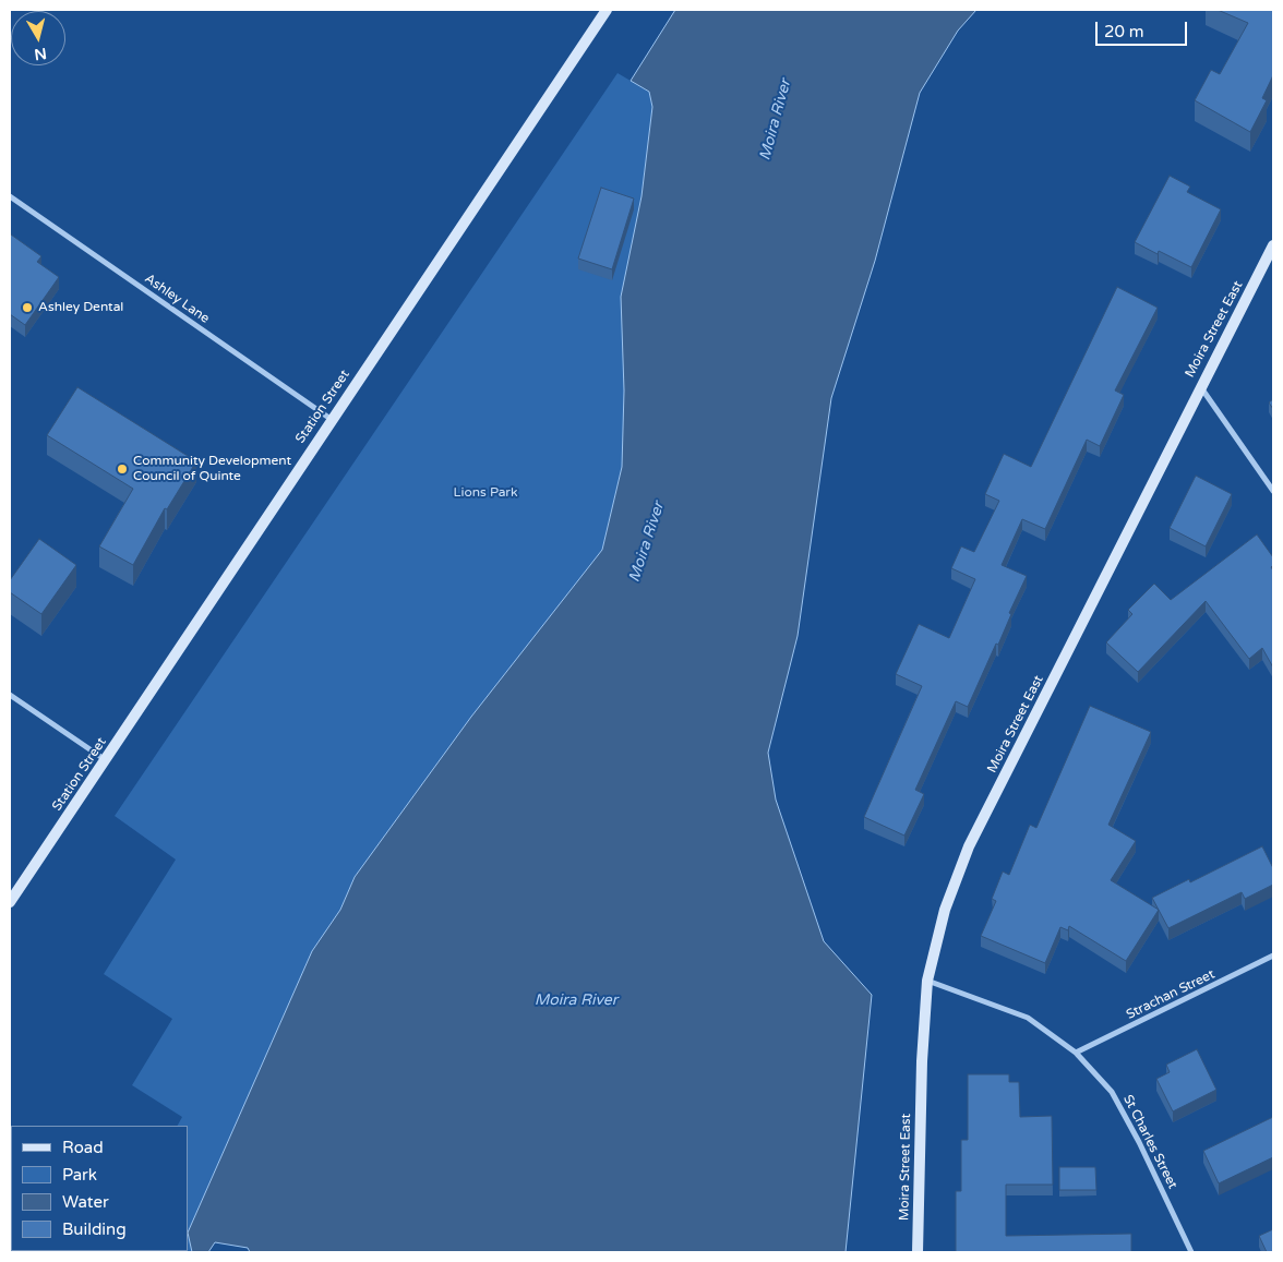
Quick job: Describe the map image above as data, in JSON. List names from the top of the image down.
{
  "streets": {
    "street": [
      "Ashley Lane",
      "Moira Street East",
      "Station Street",
      "Strachan Street",
      "St Charles Street"
    ]
  },
  "crossings": [
    ["Ashley Lane", "Station Street"],
    ["Moira Street East", "St Charles Street"],
    ["Strachan Street", "St Charles Street"]
  ],
  "water": ["Moira River"],
  "parks": ["Lions Park"],
  "places": ["Ashley Dental", "Community Development Council of Quinte"],
  "legend": [
    "Road",
    "Park",
    "Water",
    "Building"
  ],
  "scale_bar": "20 m",
  "north": "bottom"
}
